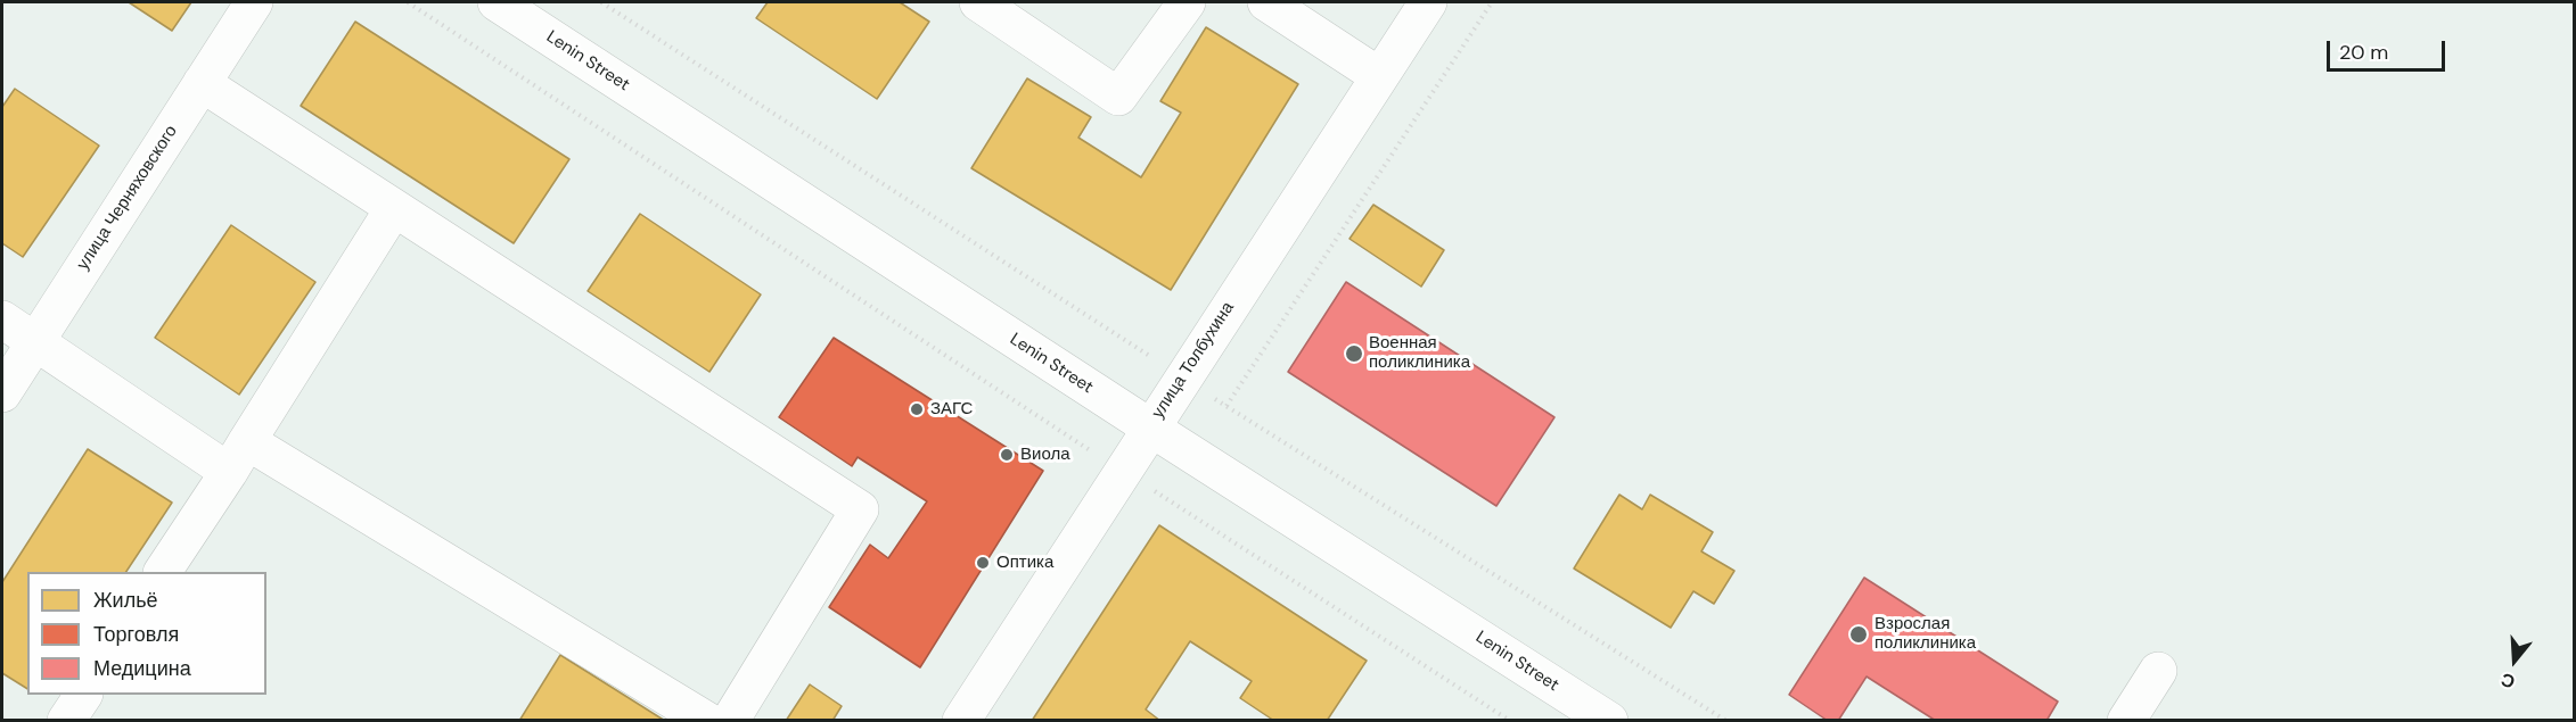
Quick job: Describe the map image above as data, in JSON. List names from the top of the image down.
{
  "streets": {
    "street": ["Lenin Street", "улица Черняховского", "улица Толбухина"]
  },
  "crossings": [
    ["Lenin Street", "улица Толбухина"]
  ],
  "places": [
    "Военная поликлиника",
    "ЗАГС",
    "Виола",
    "Оптика",
    "Взрослая поликлиника"
  ],
  "legend": ["Жильё", "Торговля", "Медицина"],
  "scale_bar": "20 m",
  "north": "bottom"
}
